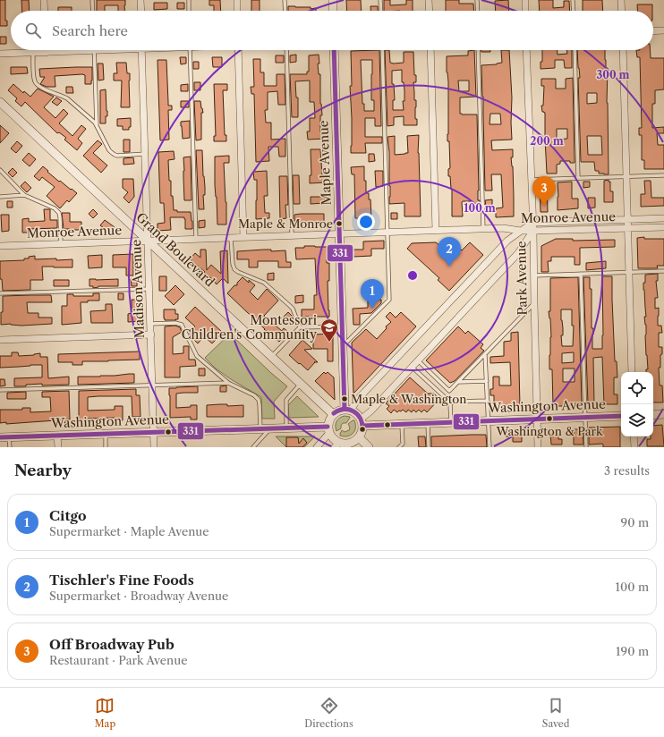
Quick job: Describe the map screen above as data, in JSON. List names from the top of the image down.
{
  "streets": {
    "street": [
      "Maple Avenue",
      "Monroe Avenue",
      "Grand Boulevard",
      "Park Avenue",
      "Madison Avenue",
      "Washington Avenue"
    ]
  },
  "crossings": [
    ["Maple Avenue", "Monroe Avenue"],
    ["Maple Avenue", "Grand Boulevard"],
    ["Maple Avenue", "Washington Avenue"],
    ["Monroe Avenue", "Grand Boulevard"],
    ["Monroe Avenue", "Park Avenue"],
    ["Monroe Avenue", "Madison Avenue"],
    ["Grand Boulevard", "Madison Avenue"],
    ["Grand Boulevard", "Washington Avenue"],
    ["Park Avenue", "Washington Avenue"],
    ["Madison Avenue", "Washington Avenue"]
  ],
  "places": {
    "other": ["Maple & Monroe", "Maple & Washington", "Washington & Park"],
    "school or university": ["Montessori Children's Community"]
  },
  "lines": ["transit line 331"],
  "page": {
    "search": "Search here",
    "pins": ["3", "2", "1"],
    "heading": ["Nearby", "3 results"],
    "list": [
      {
        "mark": "1",
        "name": "Citgo",
        "note": "Supermarket · Maple Avenue",
        "value": "90 m"
      },
      {
        "mark": "2",
        "name": "Tischler's Fine Foods",
        "note": "Supermarket · Broadway Avenue",
        "value": "100 m"
      },
      {
        "mark": "3",
        "name": "Off Broadway Pub",
        "note": "Restaurant · Park Avenue",
        "value": "190 m"
      }
    ],
    "nav": ["Map", "Directions", "Saved"]
  },
  "rings": ["300 m", "200 m", "100 m"]
}
